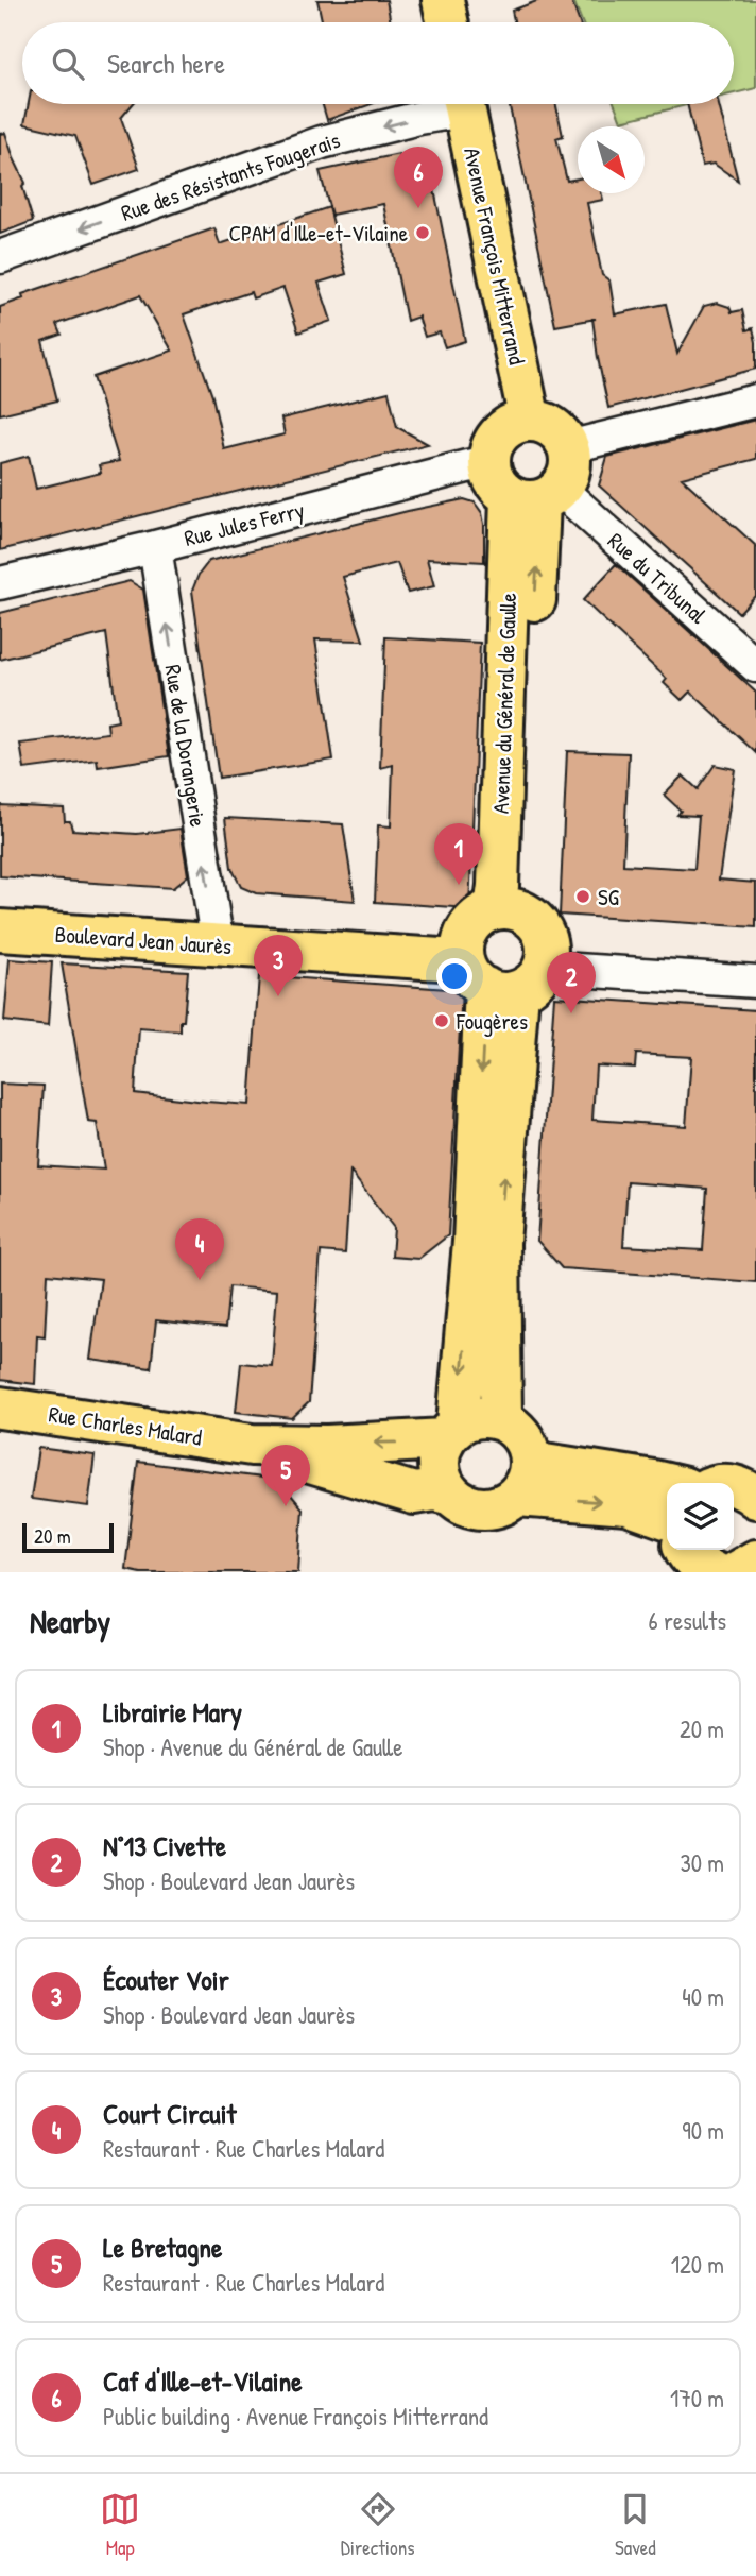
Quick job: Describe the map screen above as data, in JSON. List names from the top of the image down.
{
  "streets": {
    "main road": [
      "Avenue François Mitterrand",
      "Avenue du Général de Gaulle",
      "Boulevard Jean Jaurès",
      "Rue Charles Malard"
    ],
    "street": [
      "Rue des Résistants Fougerais",
      "Rue Jules Ferry",
      "Rue du Tribunal",
      "Rue de la Dorangerie"
    ]
  },
  "crossings": [
    ["Avenue François Mitterrand", "Rue Jules Ferry"],
    ["Avenue François Mitterrand", "Rue du Tribunal"],
    ["Avenue François Mitterrand", "Avenue du Général de Gaulle"],
    ["Rue Jules Ferry", "Rue du Tribunal"],
    ["Rue Jules Ferry", "Avenue du Général de Gaulle"],
    ["Rue Jules Ferry", "Rue de la Dorangerie"],
    ["Rue du Tribunal", "Avenue du Général de Gaulle"],
    ["Rue de la Dorangerie", "Boulevard Jean Jaurès"]
  ],
  "one_way": ["Rue des Résistants Fougerais", "Rue de la Dorangerie"],
  "places": ["CPAM d'Ille-et-Vilaine", "SG", "Fougères"],
  "scale_bar": "20 m",
  "north": "bottom right",
  "page": {
    "search": "Search here",
    "pins": [
      "6",
      "1",
      "3",
      "2",
      "4",
      "5"
    ],
    "scale": "20 m",
    "heading": ["Nearby", "6 results"],
    "list": [
      {
        "mark": "1",
        "name": "Librairie Mary",
        "note": "Shop · Avenue du Général de Gaulle",
        "value": "20 m"
      },
      {
        "mark": "2",
        "name": "N°13 Civette",
        "note": "Shop · Boulevard Jean Jaurès",
        "value": "30 m"
      },
      {
        "mark": "3",
        "name": "Écouter Voir",
        "note": "Shop · Boulevard Jean Jaurès",
        "value": "40 m"
      },
      {
        "mark": "4",
        "name": "Court Circuit",
        "note": "Restaurant · Rue Charles Malard",
        "value": "90 m"
      },
      {
        "mark": "5",
        "name": "Le Bretagne",
        "note": "Restaurant · Rue Charles Malard",
        "value": "120 m"
      },
      {
        "mark": "6",
        "name": "Caf d'Ille-et-Vilaine",
        "note": "Public building · Avenue François Mitterrand",
        "value": "170 m"
      }
    ],
    "nav": ["Map", "Directions", "Saved"]
  }
}
